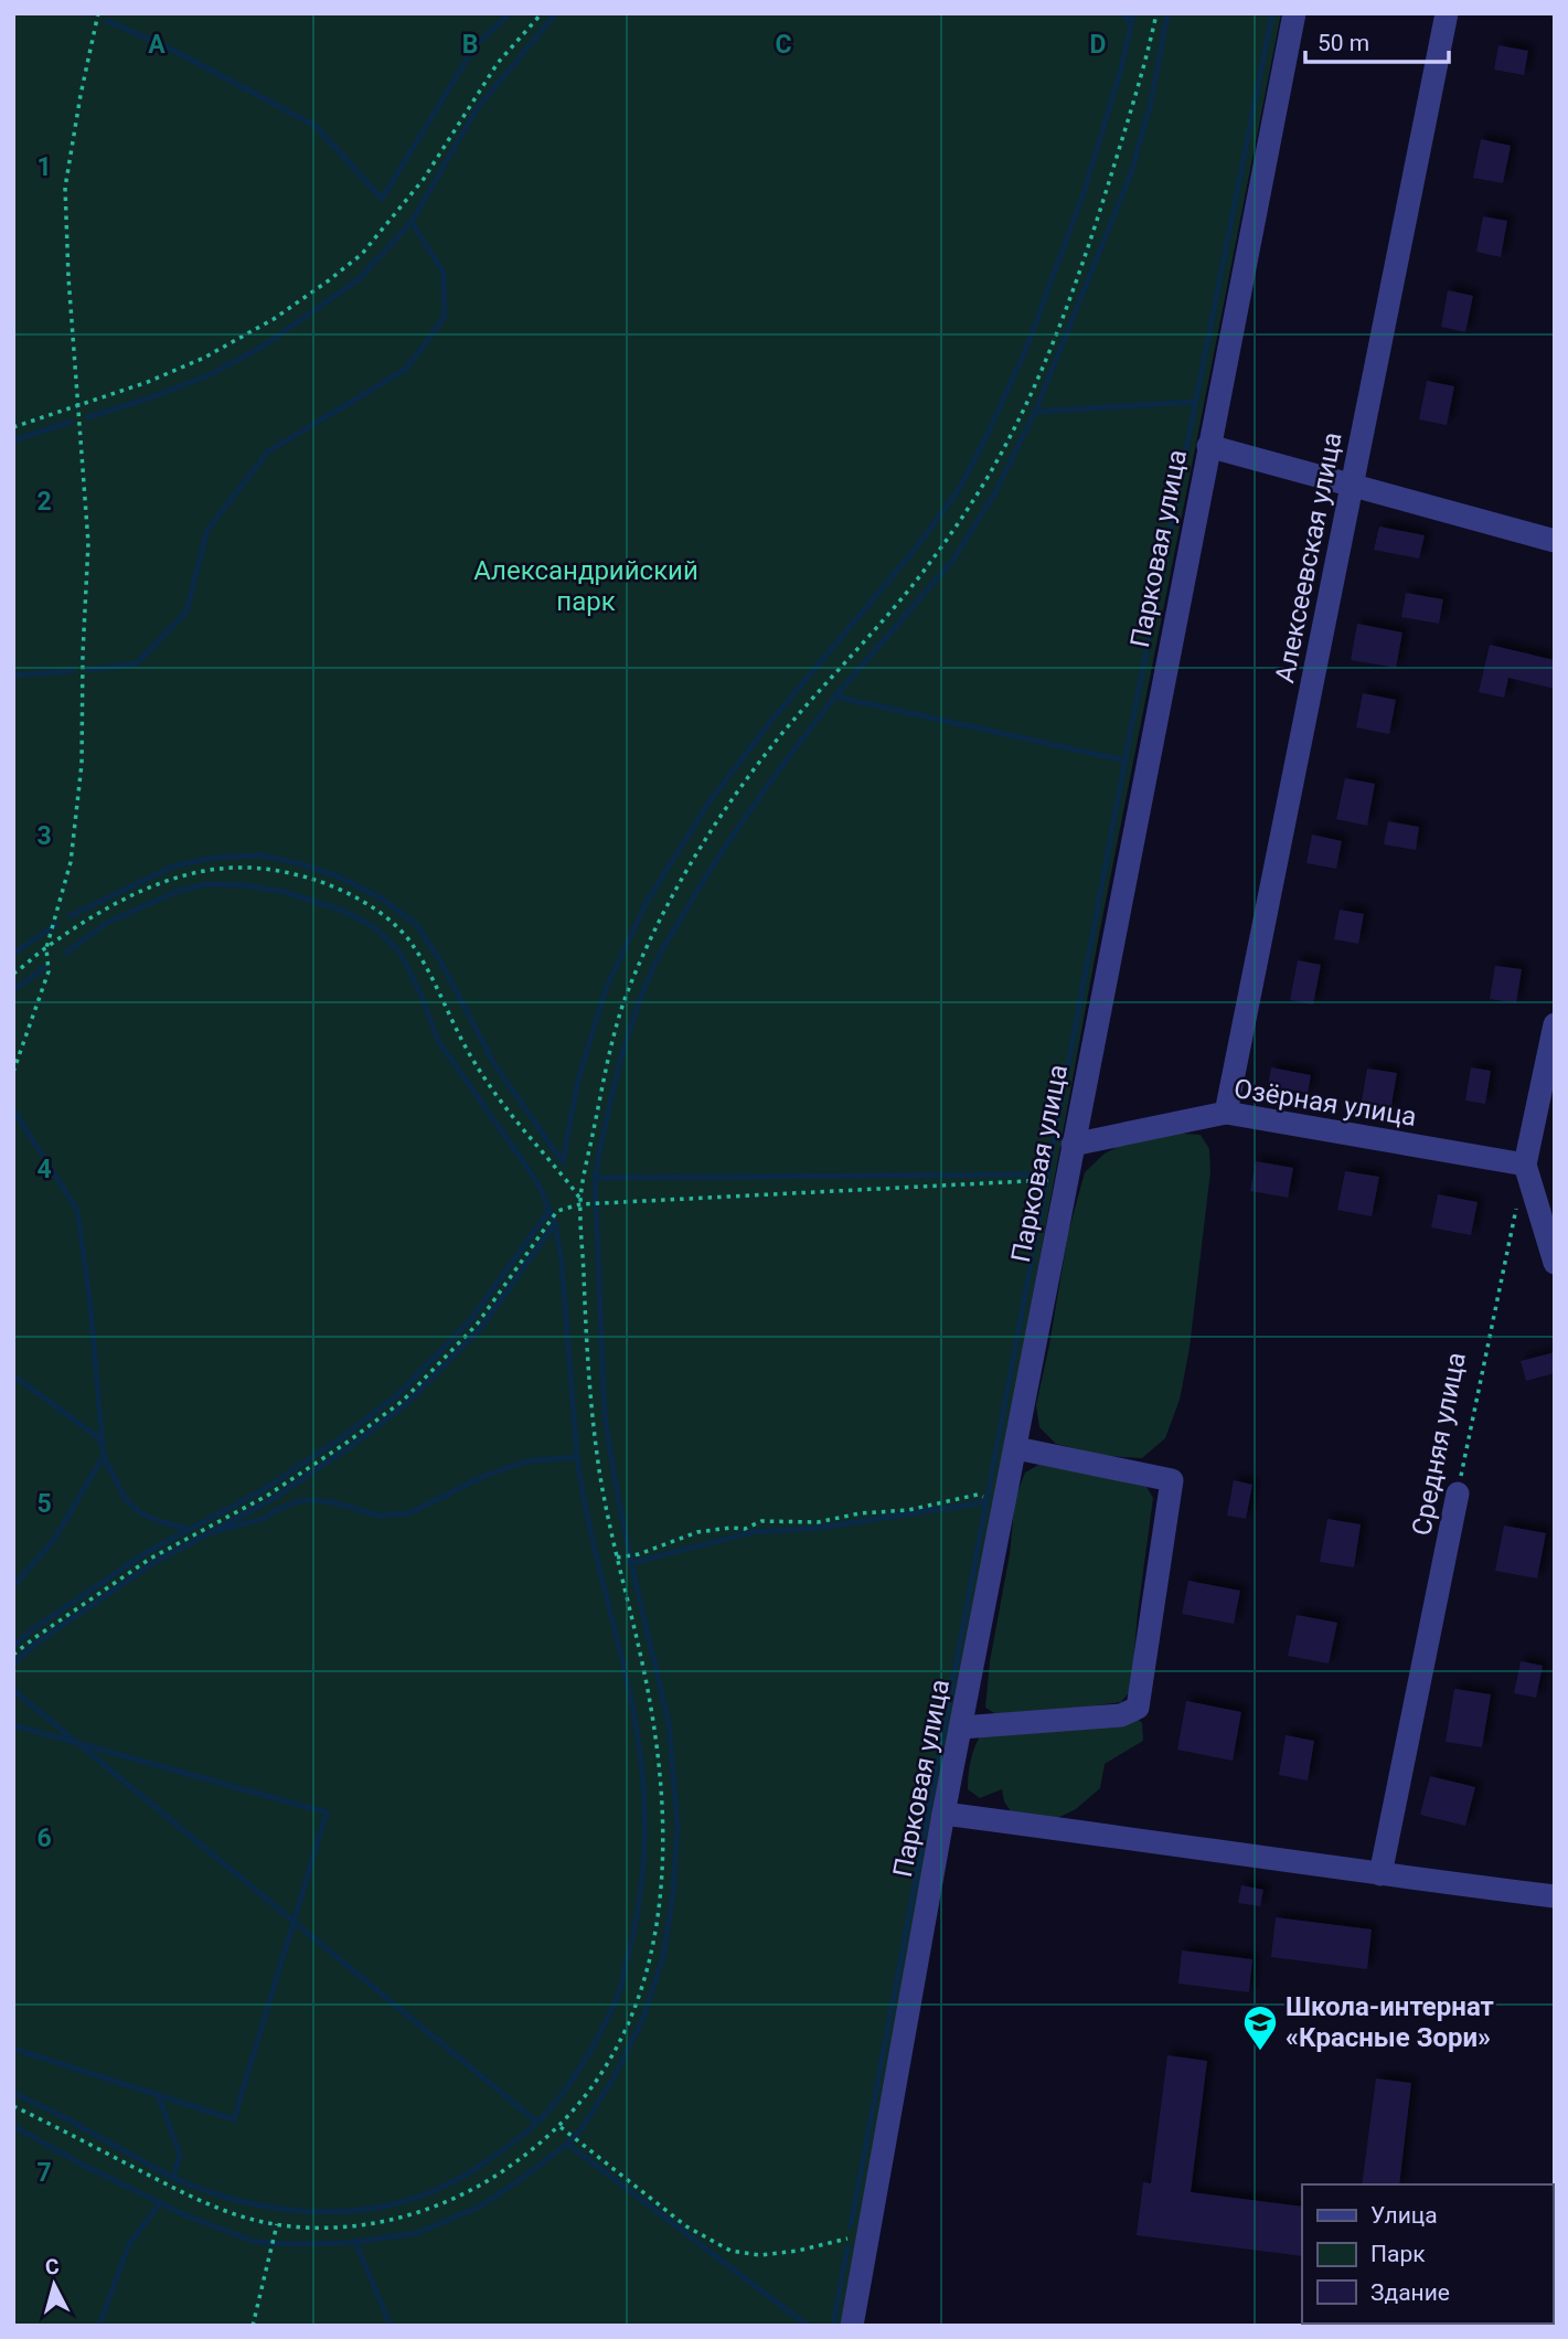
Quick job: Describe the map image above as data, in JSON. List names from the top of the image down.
{
  "streets": {
    "street": [
      "Парковая улица",
      "Алексеевская улица",
      "Озёрная улица",
      "Средняя улица"
    ]
  },
  "crossings": [
    ["Парковая улица", "Озёрная улица"],
    ["Алексеевская улица", "Озёрная улица"],
    ["Озёрная улица", "Средняя улица"]
  ],
  "parks": ["Александрийский парк"],
  "places": {
    "school or university": ["Школа-интернат «Красные Зори»"]
  },
  "legend": ["Улица", "Парк", "Здание"],
  "scale_bar": "50 m",
  "north": "top",
  "grid": {
    "columns": [
      "A",
      "B",
      "C",
      "D"
    ],
    "rows": [
      "1",
      "2",
      "3",
      "4",
      "5",
      "6",
      "7"
    ]
  }
}
